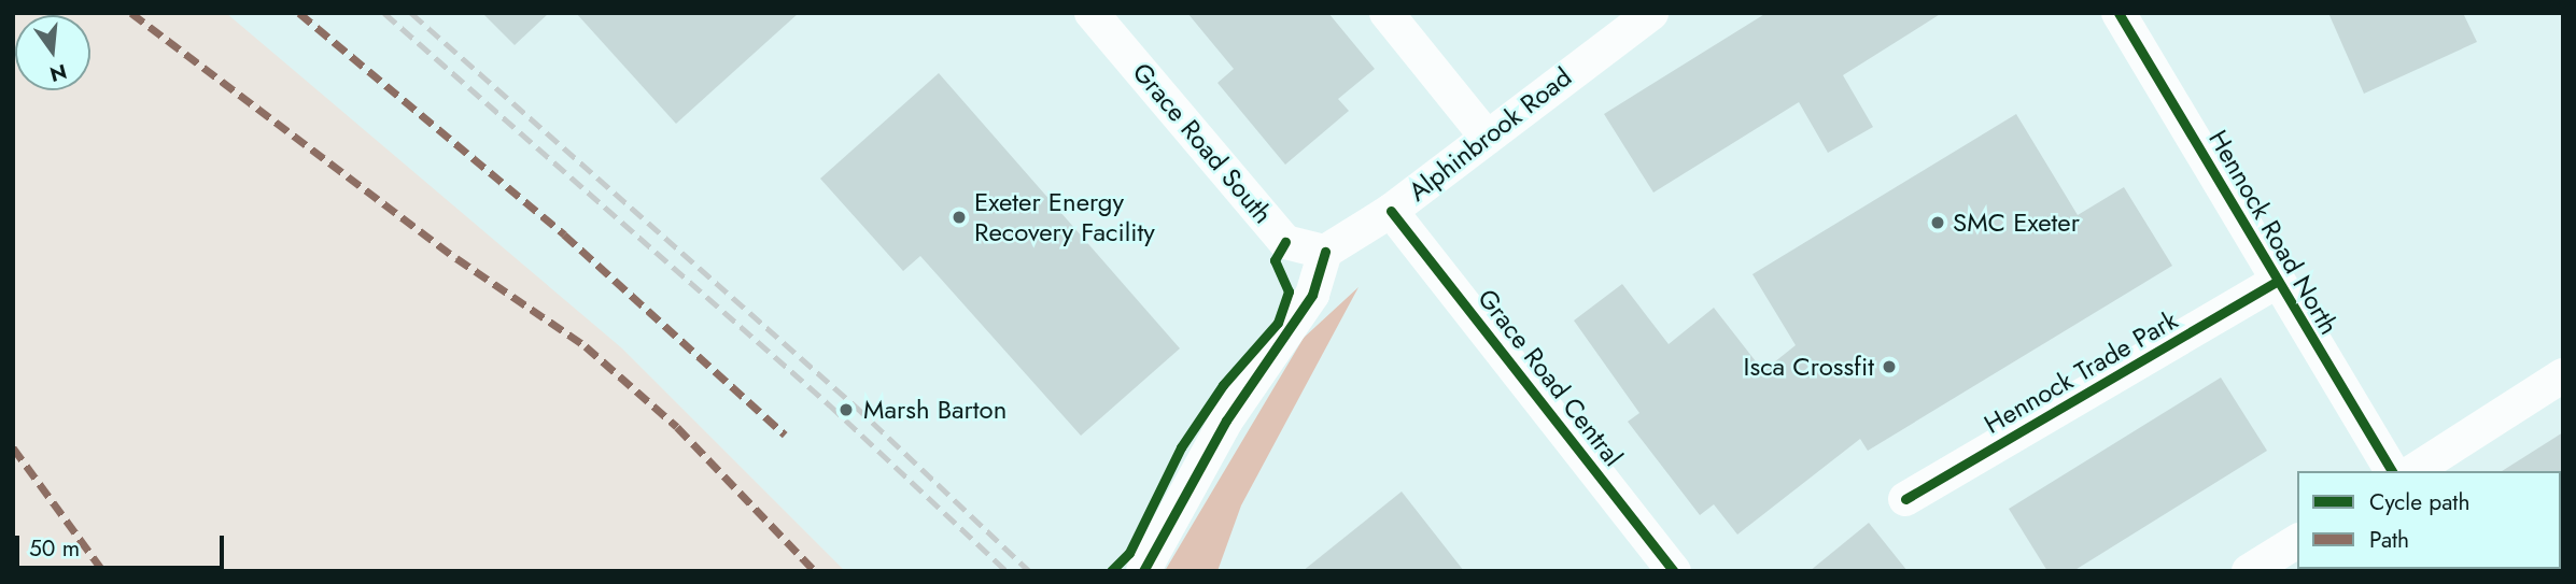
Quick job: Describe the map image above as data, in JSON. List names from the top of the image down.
{
  "streets": {
    "street": [
      "Alphinbrook Road",
      "Grace Road South",
      "Hennock Road North",
      "Hennock Trade Park",
      "Grace Road Central"
    ]
  },
  "crossings": [
    ["Alphinbrook Road", "Grace Road South"],
    ["Alphinbrook Road", "Grace Road Central"],
    ["Hennock Road North", "Hennock Trade Park"]
  ],
  "places": [
    "Exeter Energy Recovery Facility",
    "SMC Exeter",
    "Isca Crossfit",
    "Marsh Barton"
  ],
  "legend": ["Cycle path", "Path"],
  "scale_bar": "50 m",
  "north": "bottom"
}
